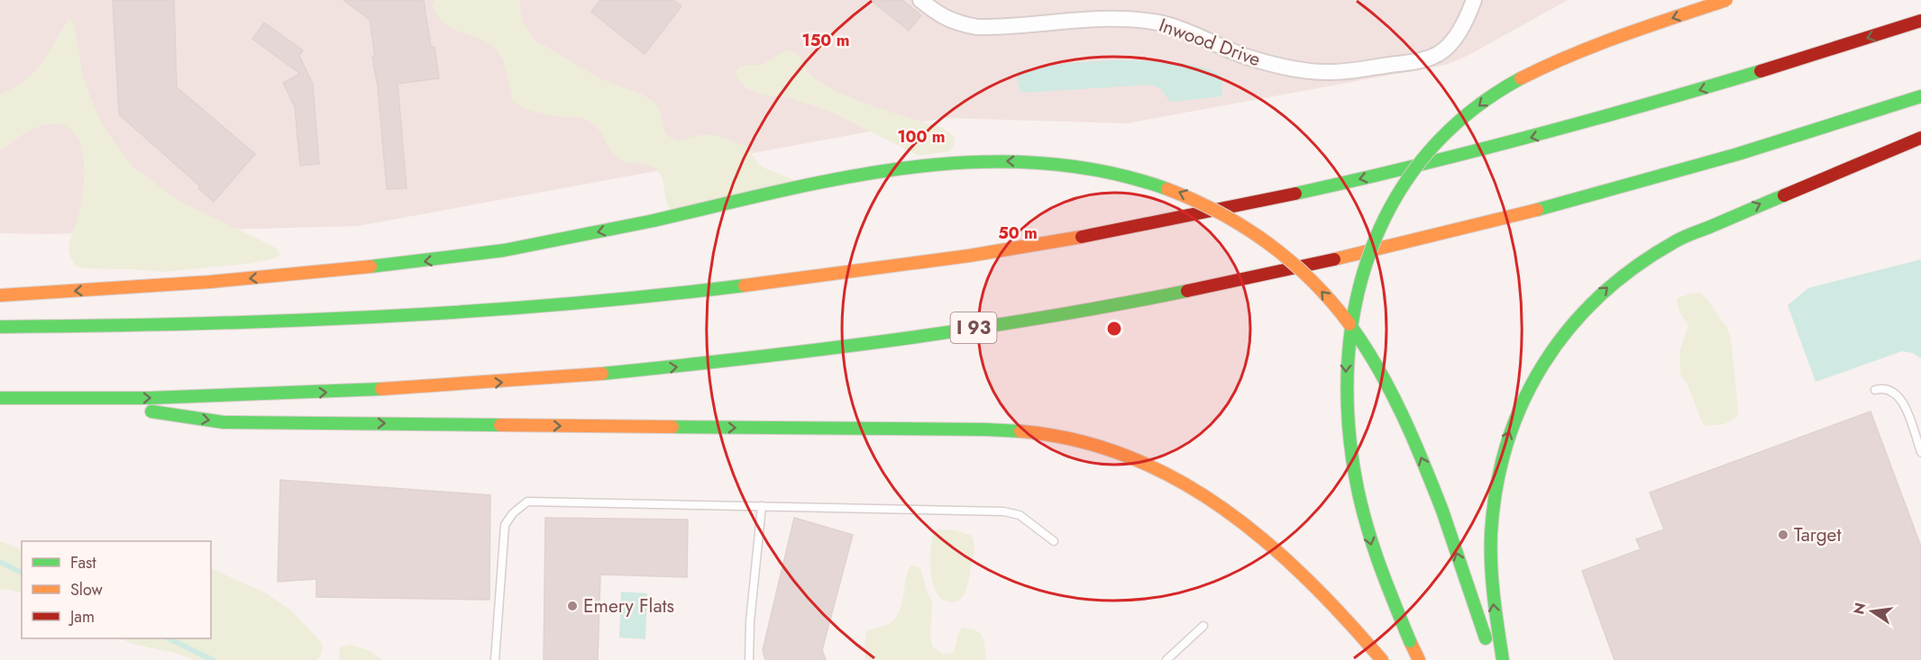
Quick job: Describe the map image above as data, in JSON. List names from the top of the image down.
{
  "streets": {
    "highway": ["I 93"],
    "street": ["Inwood Drive"]
  },
  "places": ["Target", "Emery Flats"],
  "legend": ["Fast", "Slow", "Jam"],
  "north": "left",
  "rings": ["150 m", "100 m", "50 m"]
}
